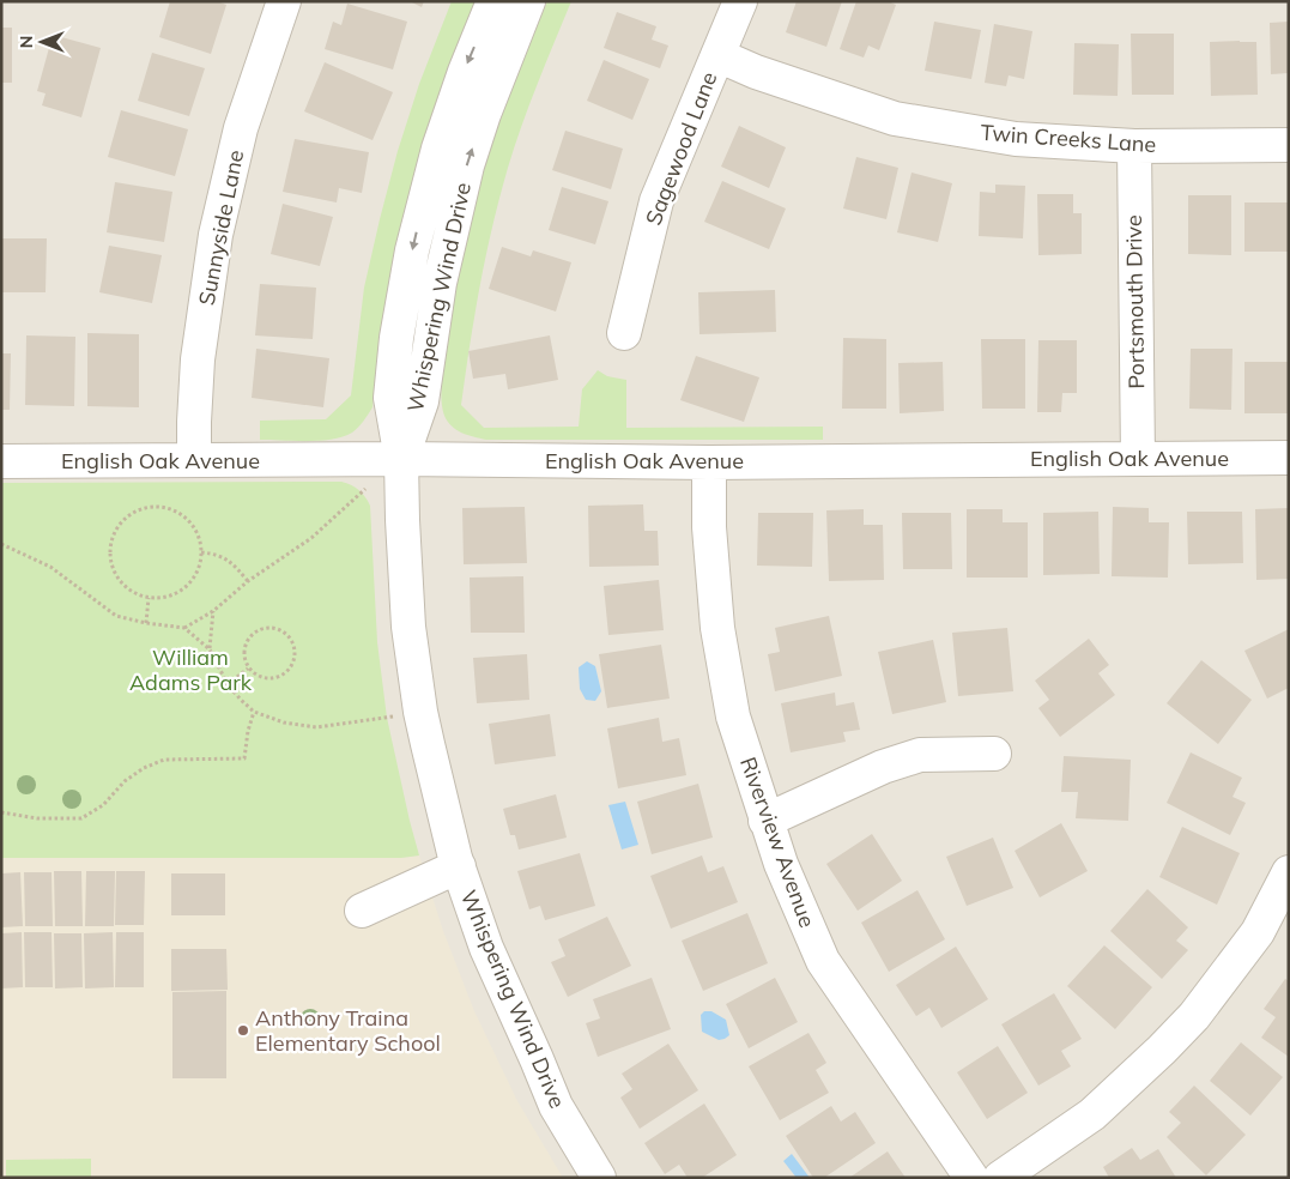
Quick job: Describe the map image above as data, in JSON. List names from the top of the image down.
{
  "streets": {
    "street": [
      "Twin Creeks Lane",
      "Sagewood Lane",
      "Sunnyside Lane",
      "Whispering Wind Drive",
      "Portsmouth Drive",
      "English Oak Avenue",
      "Riverview Avenue"
    ]
  },
  "crossings": [
    ["Twin Creeks Lane", "Sagewood Lane"],
    ["Twin Creeks Lane", "Portsmouth Drive"],
    ["Sunnyside Lane", "English Oak Avenue"],
    ["Whispering Wind Drive", "English Oak Avenue"],
    ["Portsmouth Drive", "English Oak Avenue"],
    ["English Oak Avenue", "Riverview Avenue"]
  ],
  "parks": ["William Adams Park"],
  "places": ["Anthony Traina Elementary School"],
  "north": "left"
}
